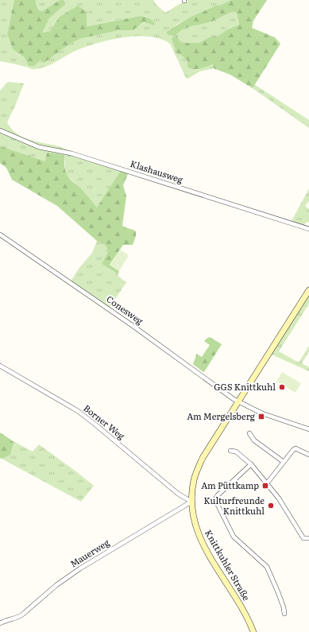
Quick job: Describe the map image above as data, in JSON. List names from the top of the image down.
{
  "streets": {
    "street": [
      "Klashausweg",
      "Conesweg",
      "Borner Weg",
      "Mauerweg",
      "Knittkuhler Straße"
    ]
  },
  "crossings": [
    ["Conesweg", "Knittkuhler Straße"],
    ["Borner Weg", "Mauerweg"],
    ["Borner Weg", "Knittkuhler Straße"],
    ["Mauerweg", "Knittkuhler Straße"]
  ],
  "places": {
    "other": ["GGS Knittkuhl", "Kulturfreunde Knittkuhl"],
    "transit": ["Am Mergelsberg", "Am Püttkamp"]
  }
}
